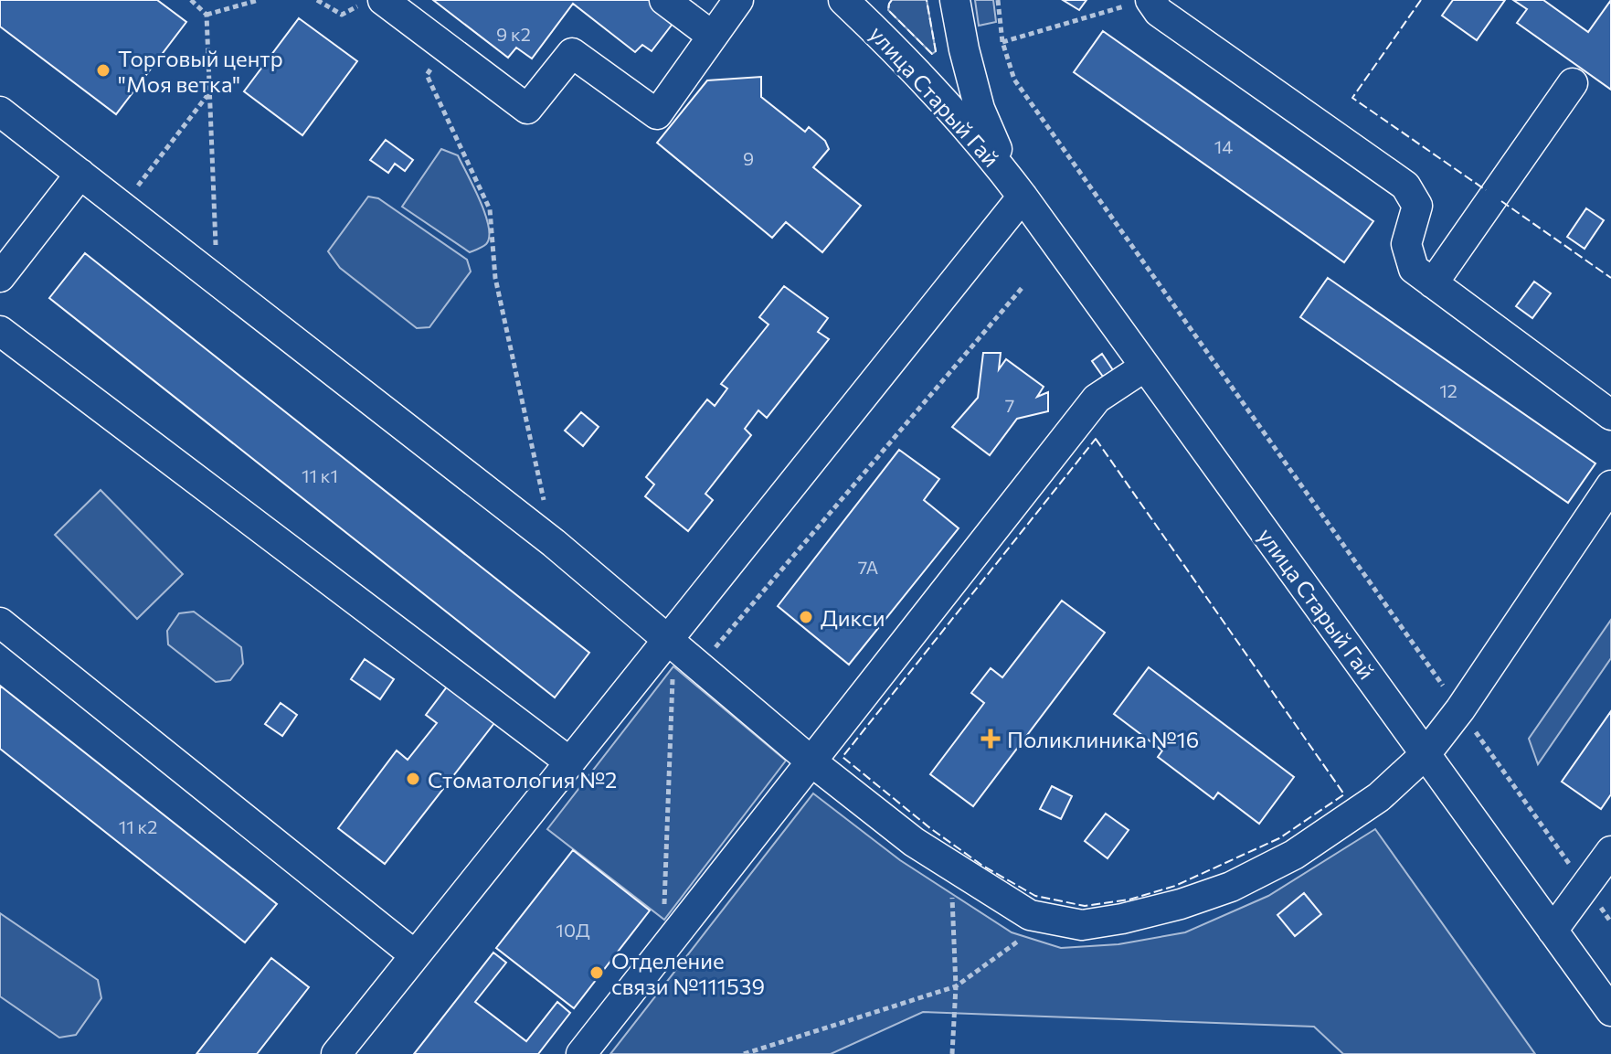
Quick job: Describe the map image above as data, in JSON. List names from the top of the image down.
{
  "streets": {
    "street": ["улица Старый Гай"]
  },
  "places": {
    "other": [
      "Торговый центр \"Моя ветка\"",
      "Дикси",
      "Стоматология №2",
      "Отделение связи №111539"
    ],
    "health": ["Поликлиника №16"]
  },
  "house_numbers": [
    "9 к2",
    "14",
    "9",
    "12",
    "7",
    "11 к1",
    "7А",
    "11 к2",
    "10Д"
  ]
}
